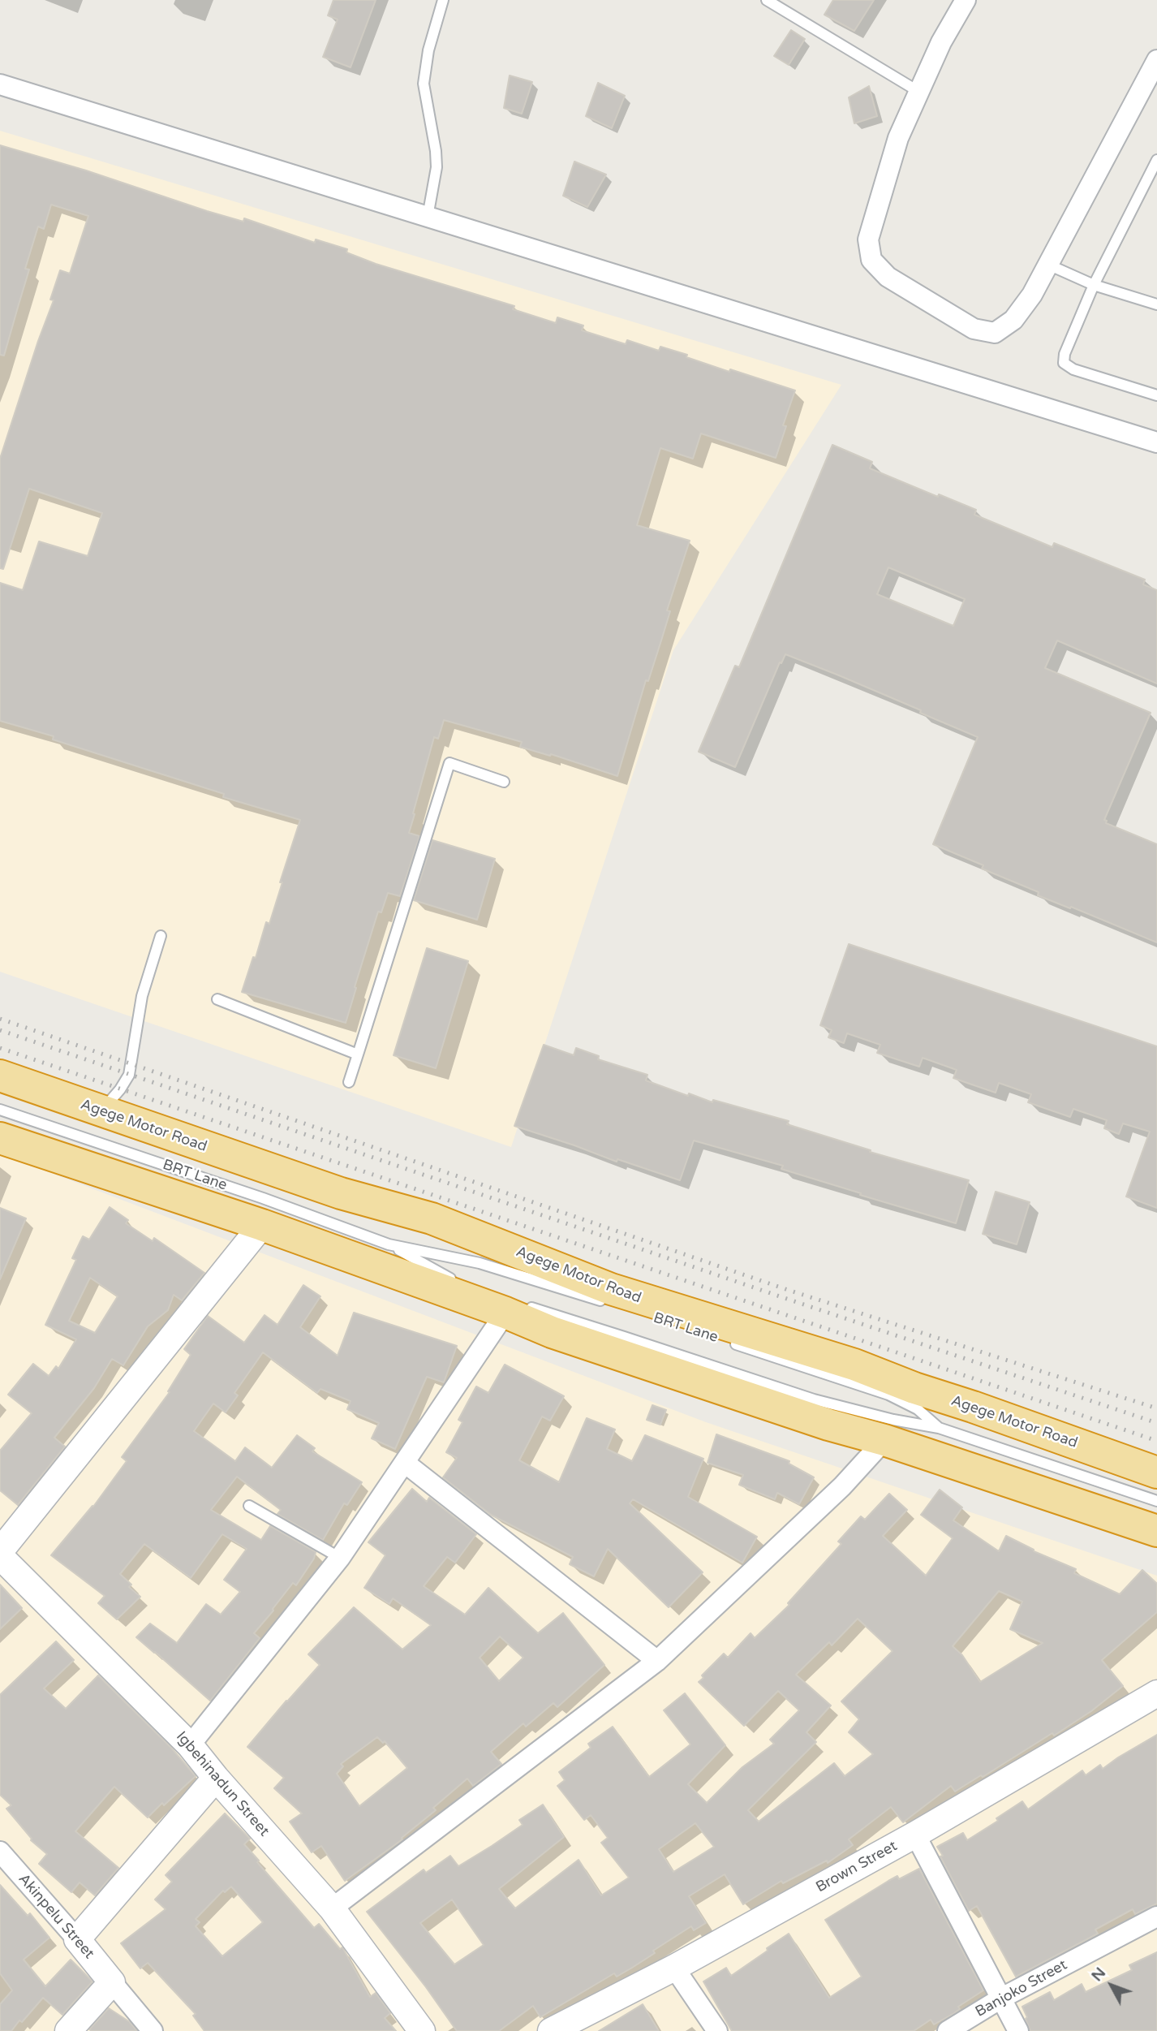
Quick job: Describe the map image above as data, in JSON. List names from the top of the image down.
{
  "streets": {
    "highway": ["Agege Motor Road"],
    "street": [
      "Igbehinadun Street",
      "Brown Street",
      "Akinpelu Street",
      "Banjoko Street"
    ],
    "lane": ["BRT Lane"]
  },
  "north": "top left"
}
